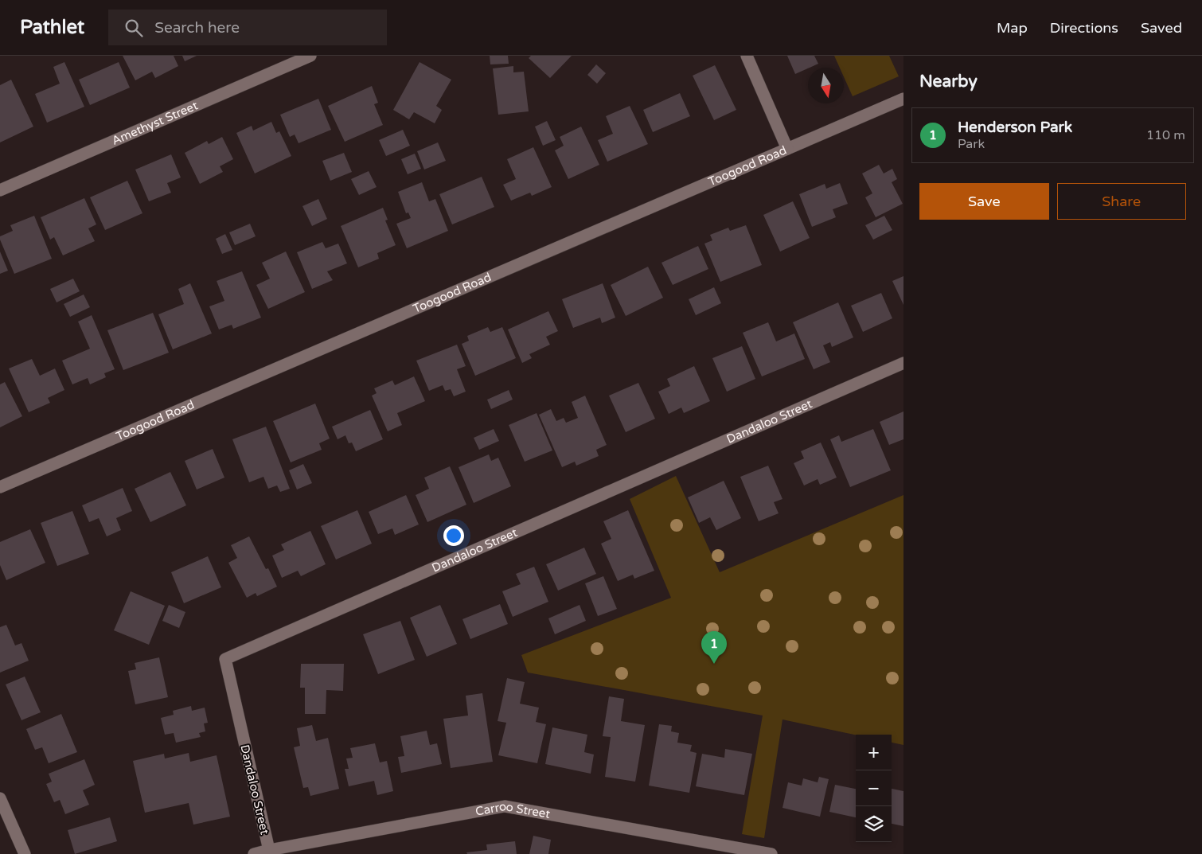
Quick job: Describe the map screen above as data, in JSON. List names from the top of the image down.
{
  "streets": {
    "street": [
      "Amethyst Street",
      "Toogood Road",
      "Dandaloo Street",
      "Carroo Street"
    ]
  },
  "crossings": [
    ["Dandaloo Street", "Carroo Street"]
  ],
  "north": "bottom",
  "page": {
    "header": "Pathlet",
    "search": "Search here",
    "nav": ["Map", "Directions", "Saved"],
    "heading": "Nearby",
    "list": [
      {
        "mark": "1",
        "name": "Henderson Park",
        "note": "Park",
        "value": "110 m"
      }
    ],
    "buttons": ["Save", "Share"],
    "pins": "1",
    "map_buttons": ["+", "−"]
  }
}
